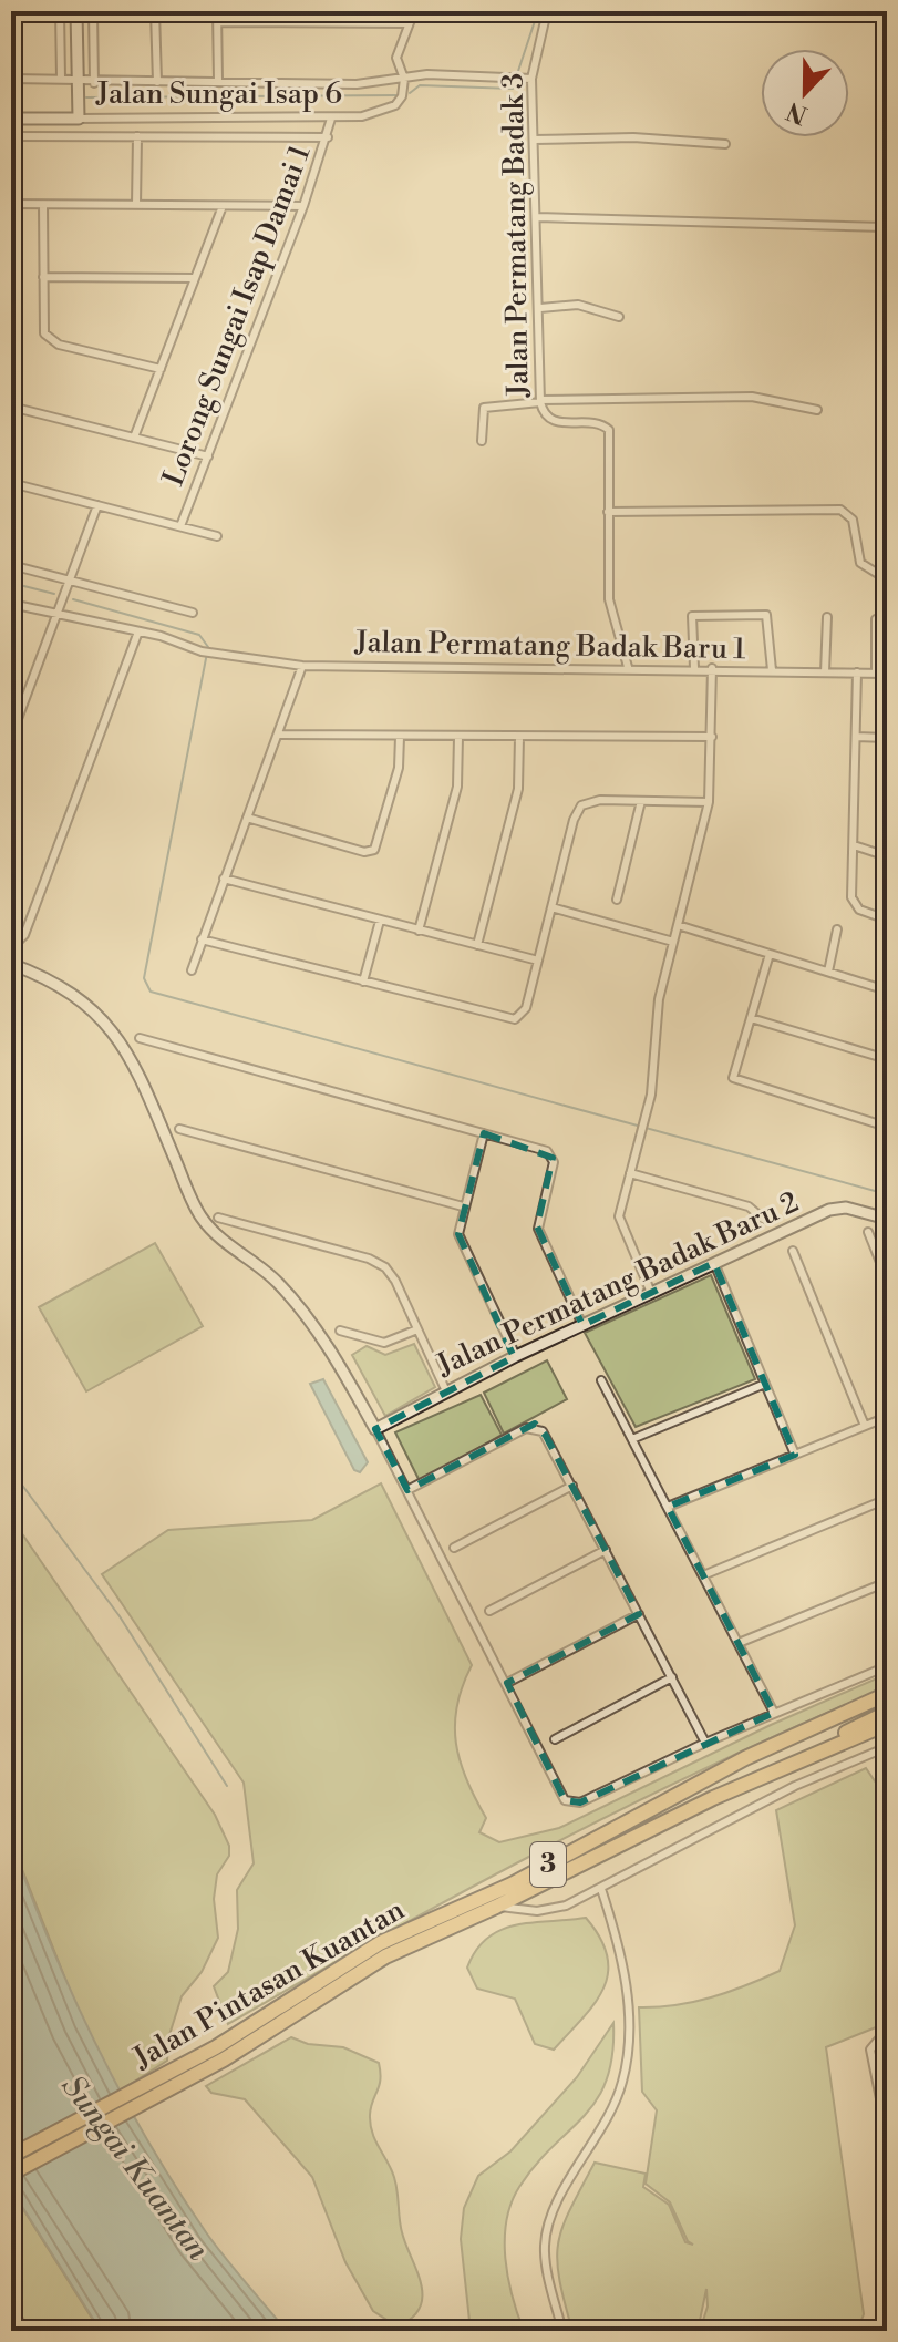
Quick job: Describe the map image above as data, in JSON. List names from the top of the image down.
{
  "streets": {
    "highway": ["3", "Jalan Pintasan Kuantan"],
    "street": [
      "Jalan Sungai Isap 6",
      "Jalan Permatang Badak 3",
      "Lorong Sungai Isap Damai 1",
      "Jalan Permatang Badak Baru 1",
      "Jalan Permatang Badak Baru 2"
    ]
  },
  "crossings": [
    ["Jalan Sungai Isap 6", "Lorong Sungai Isap Damai 1"],
    ["Jalan Permatang Badak 3", "Jalan Permatang Badak Baru 1"]
  ],
  "water": ["Sungai Kuantan"],
  "north": "bottom"
}
